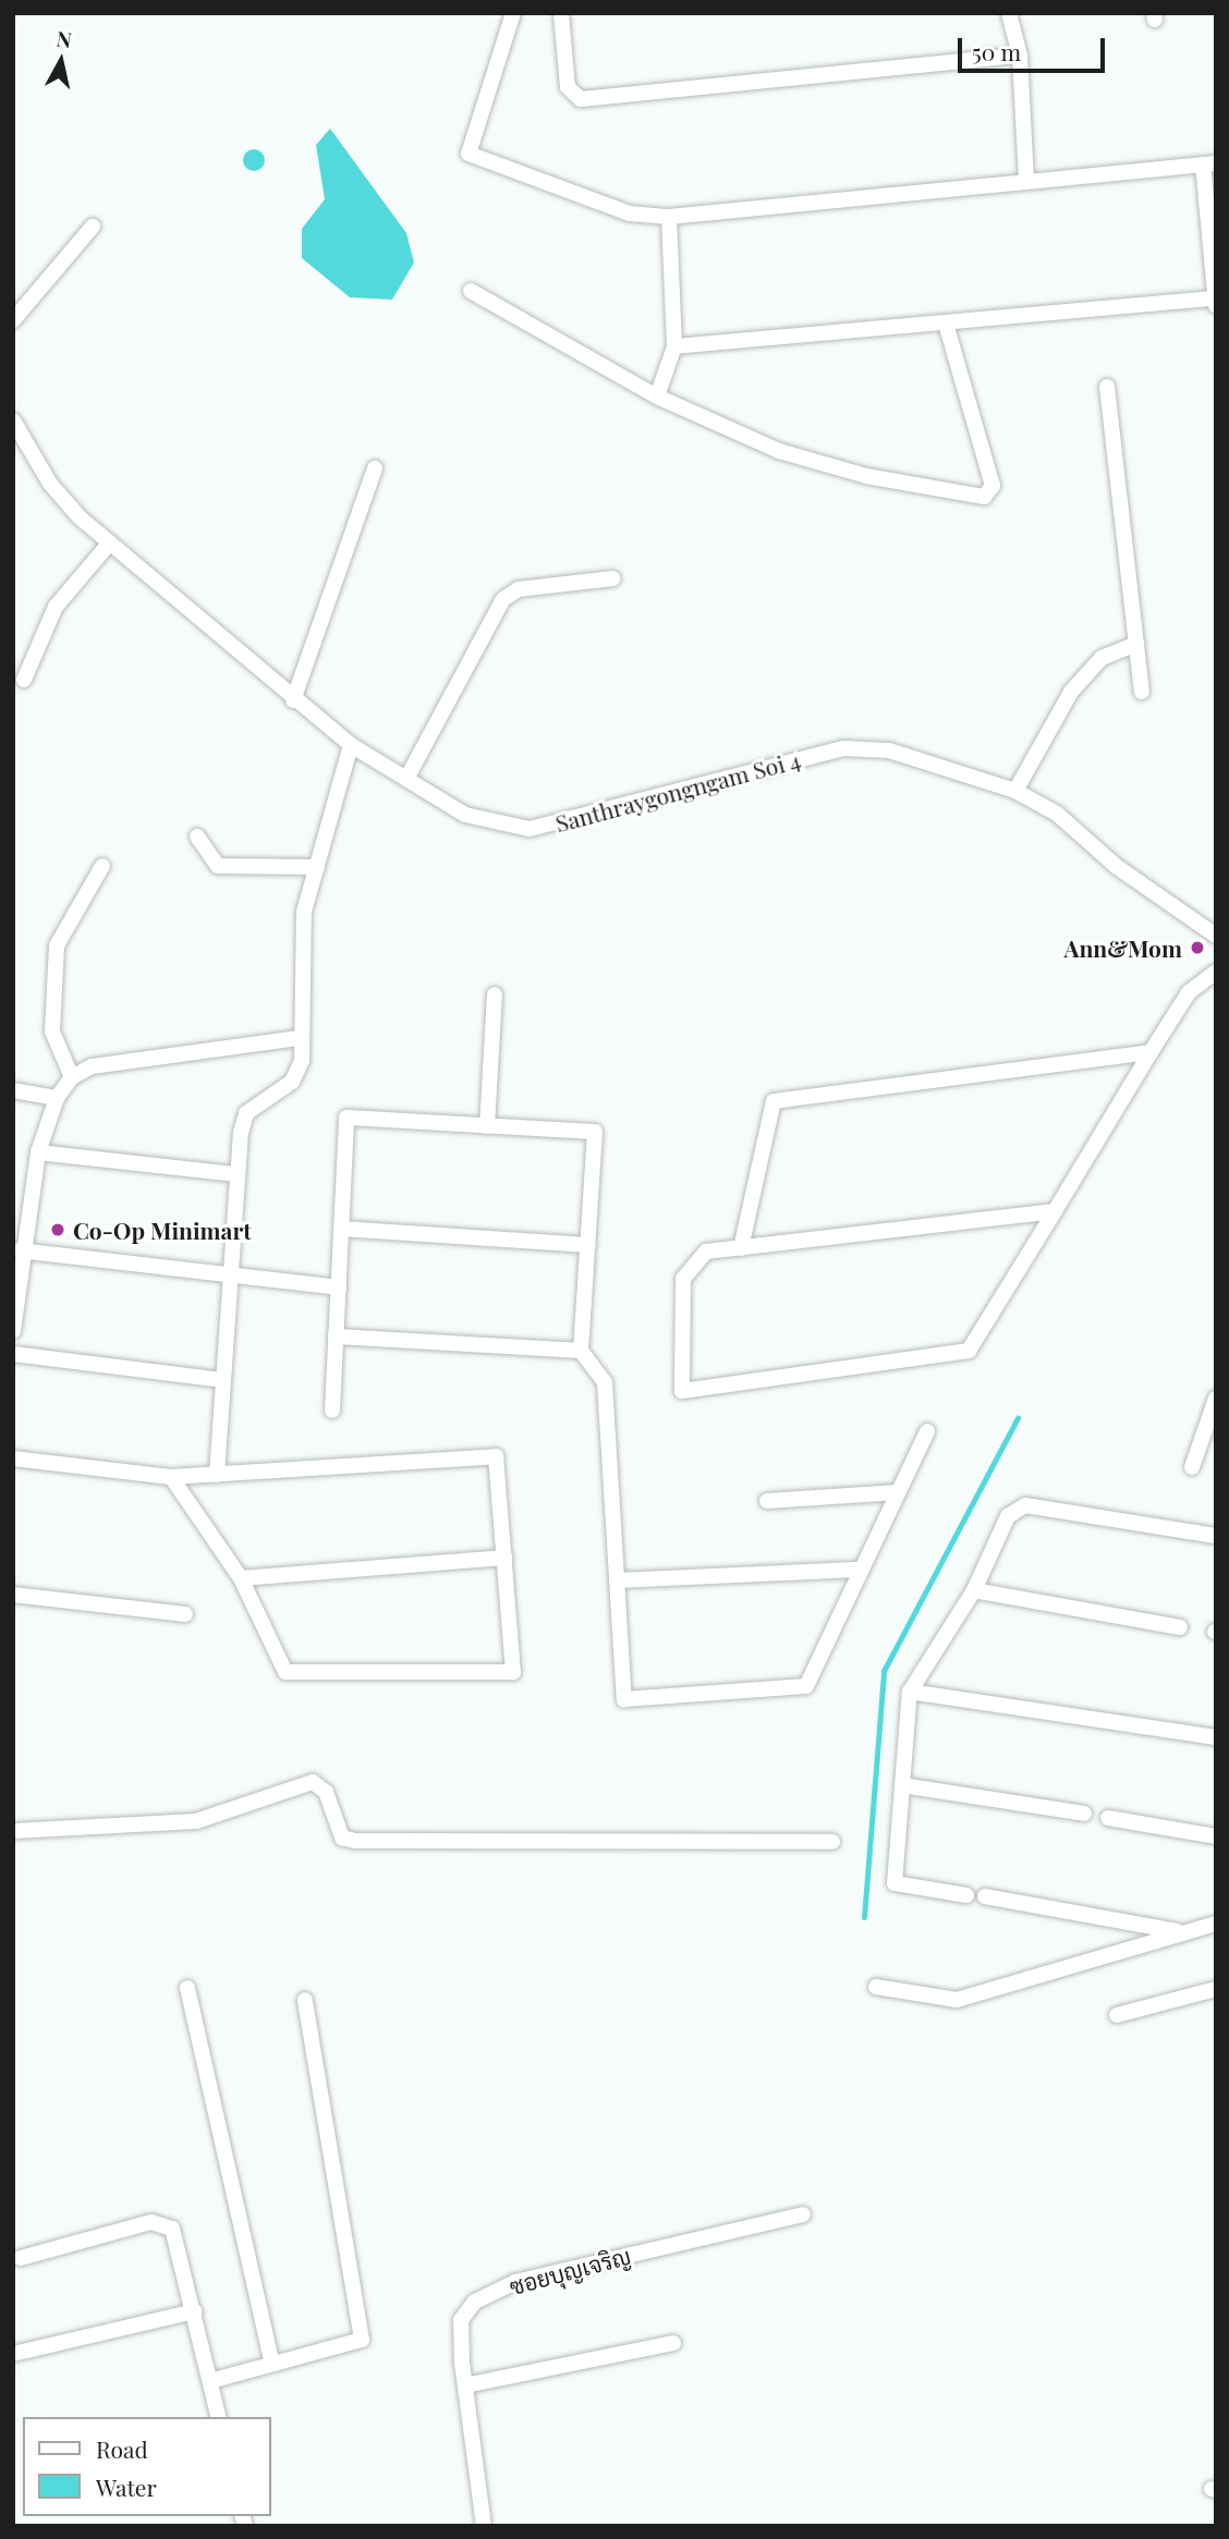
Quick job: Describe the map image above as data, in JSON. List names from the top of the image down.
{
  "streets": {
    "street": ["Santhraygongngam Soi 4", "ซอยบุญเจริญ"]
  },
  "places": ["Ann&Mom", "Co-Op Minimart"],
  "legend": ["Road", "Water"],
  "scale_bar": "50 m",
  "north": "top"
}
